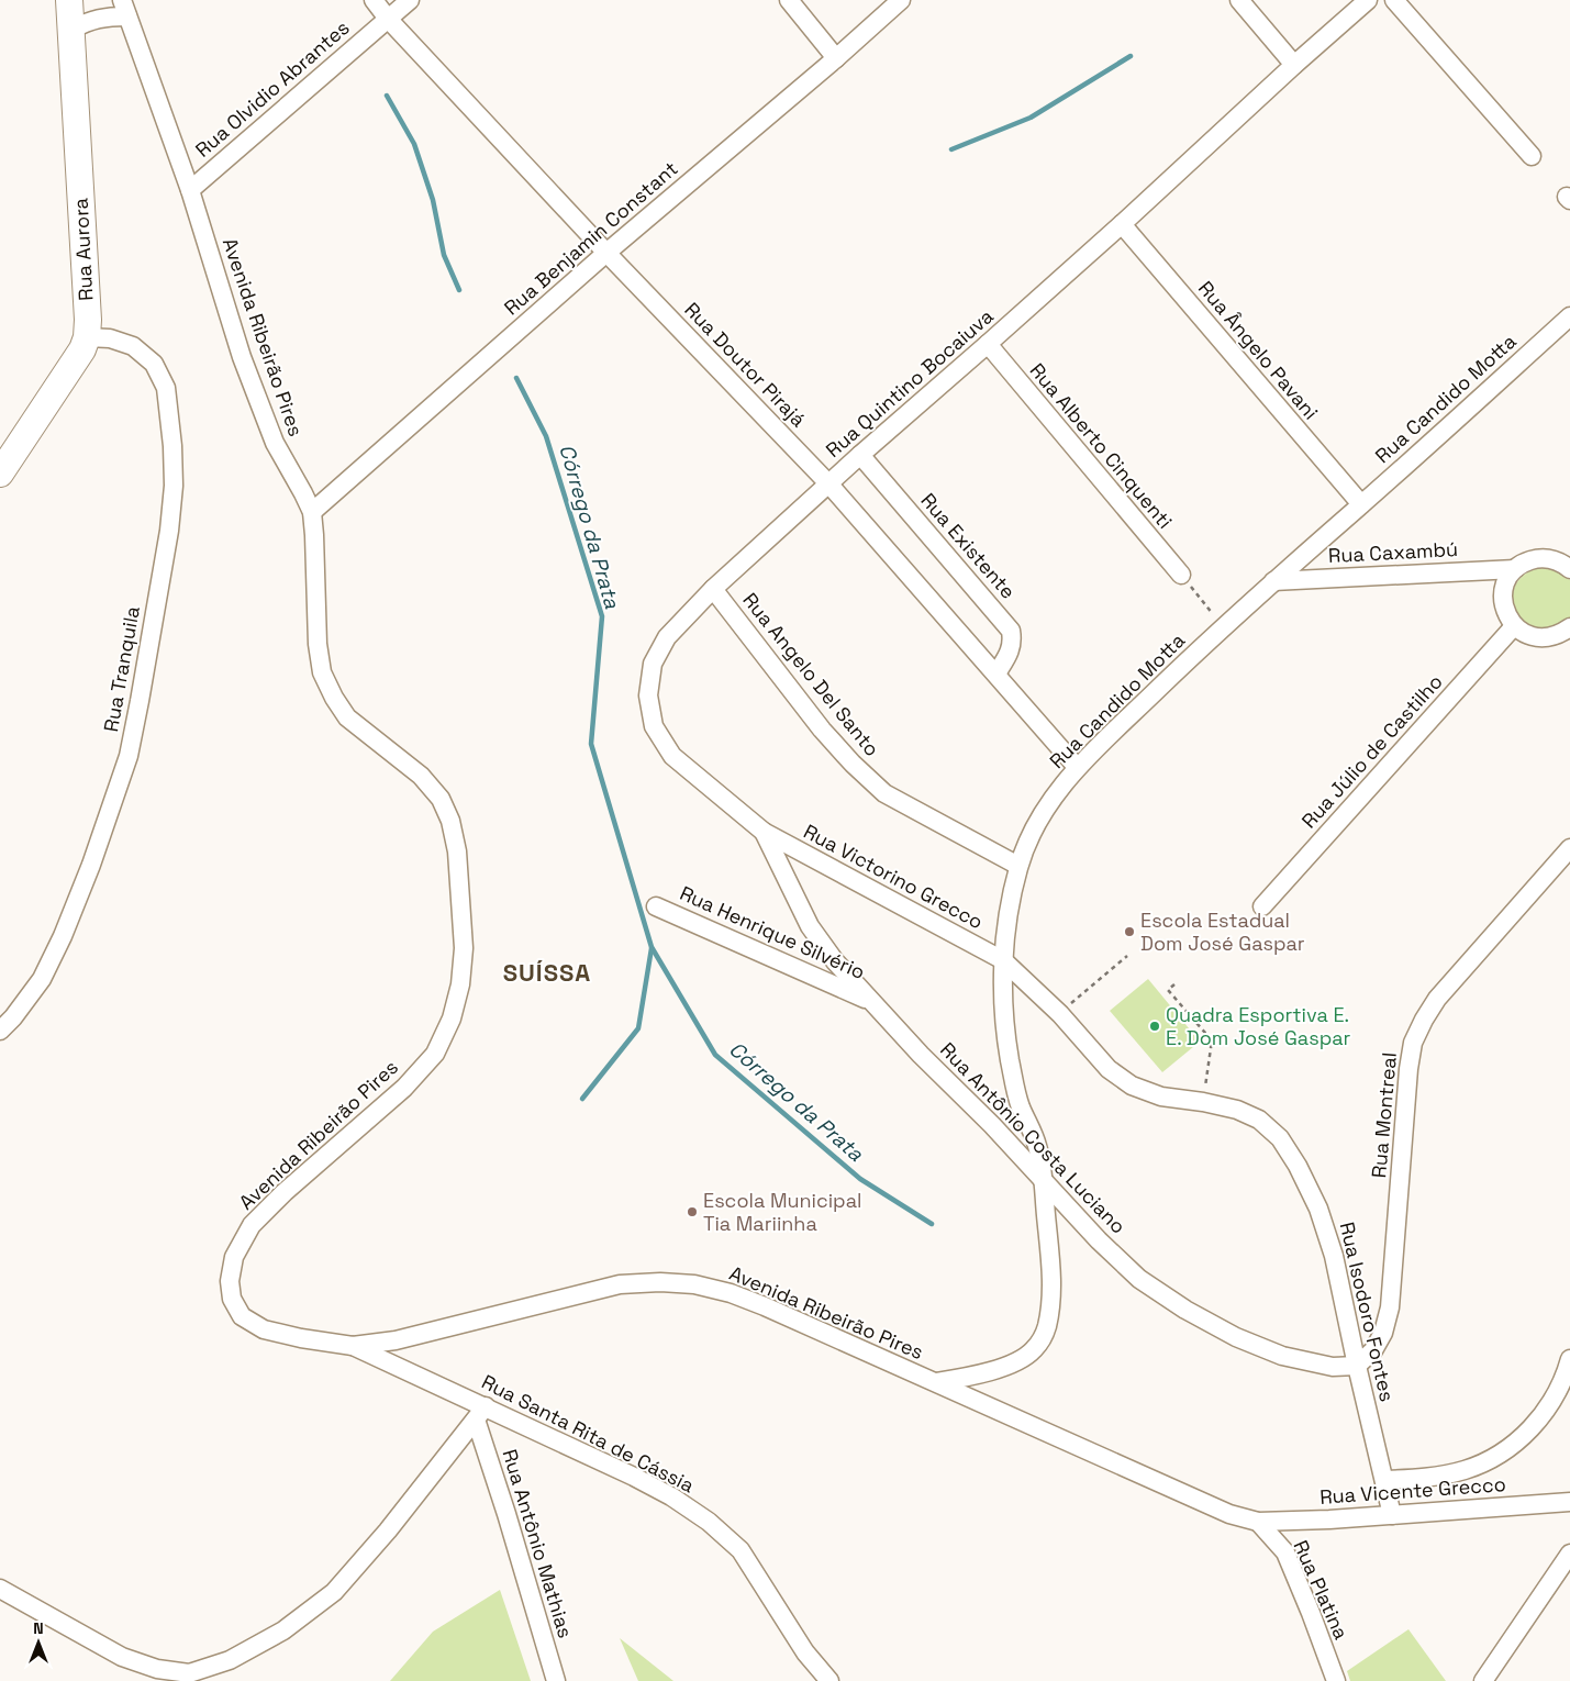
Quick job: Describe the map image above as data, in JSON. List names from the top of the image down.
{
  "streets": {
    "street": [
      "Rua Olvidio Abrantes",
      "Rua Benjamin Constant",
      "Rua Aurora",
      "Avenida Ribeirão Pires",
      "Rua Ângelo Pavani",
      "Rua Doutor Pirajá",
      "Rua Quintino Bocaiuva",
      "Rua Candido Motta",
      "Rua Alberto Cinquenti",
      "Rua Existente",
      "Rua Caxambú",
      "Rua Tranquila",
      "Rua Angelo Del Santo",
      "Rua Júlio de Castilho",
      "Rua Victorino Grecco",
      "Rua Henrique Silvério",
      "Rua Montreal",
      "Rua Antônio Costa Luciano",
      "Rua Isodoro Fontes",
      "Rua Santa Rita de Cássia",
      "Rua Vicente Grecco",
      "Rua Antônio Mathias",
      "Rua Platina"
    ]
  },
  "crossings": [
    ["Rua Olvidio Abrantes", "Avenida Ribeirão Pires"],
    ["Rua Olvidio Abrantes", "Rua Doutor Pirajá"],
    ["Rua Benjamin Constant", "Avenida Ribeirão Pires"],
    ["Rua Benjamin Constant", "Rua Doutor Pirajá"],
    ["Rua Aurora", "Rua Tranquila"],
    ["Avenida Ribeirão Pires", "Rua Candido Motta"],
    ["Avenida Ribeirão Pires", "Rua Santa Rita de Cássia"],
    ["Avenida Ribeirão Pires", "Rua Vicente Grecco"],
    ["Avenida Ribeirão Pires", "Rua Platina"],
    ["Rua Ângelo Pavani", "Rua Quintino Bocaiuva"],
    ["Rua Ângelo Pavani", "Rua Candido Motta"],
    ["Rua Doutor Pirajá", "Rua Quintino Bocaiuva"],
    ["Rua Doutor Pirajá", "Rua Candido Motta"],
    ["Rua Doutor Pirajá", "Rua Existente"],
    ["Rua Quintino Bocaiuva", "Rua Alberto Cinquenti"],
    ["Rua Quintino Bocaiuva", "Rua Existente"],
    ["Rua Quintino Bocaiuva", "Rua Angelo Del Santo"],
    ["Rua Quintino Bocaiuva", "Rua Victorino Grecco"],
    ["Rua Quintino Bocaiuva", "Rua Antônio Costa Luciano"],
    ["Rua Candido Motta", "Rua Caxambú"],
    ["Rua Candido Motta", "Rua Angelo Del Santo"],
    ["Rua Candido Motta", "Rua Victorino Grecco"],
    ["Rua Candido Motta", "Rua Antônio Costa Luciano"],
    ["Rua Candido Motta", "Rua Isodoro Fontes"],
    ["Rua Victorino Grecco", "Rua Antônio Costa Luciano"],
    ["Rua Victorino Grecco", "Rua Isodoro Fontes"],
    ["Rua Henrique Silvério", "Rua Antônio Costa Luciano"],
    ["Rua Montreal", "Rua Antônio Costa Luciano"],
    ["Rua Montreal", "Rua Isodoro Fontes"],
    ["Rua Antônio Costa Luciano", "Rua Isodoro Fontes"],
    ["Rua Isodoro Fontes", "Rua Vicente Grecco"],
    ["Rua Santa Rita de Cássia", "Rua Antônio Mathias"],
    ["Rua Vicente Grecco", "Rua Platina"]
  ],
  "districts": ["SUÍSSA"],
  "water": ["Córrego da Prata"],
  "places": ["Escola Estadual Dom José Gaspar", "Quadra Esportiva E. E. Dom José Gaspar", "Escola Municipal Tia Mariinha"],
  "north": "top"
}
